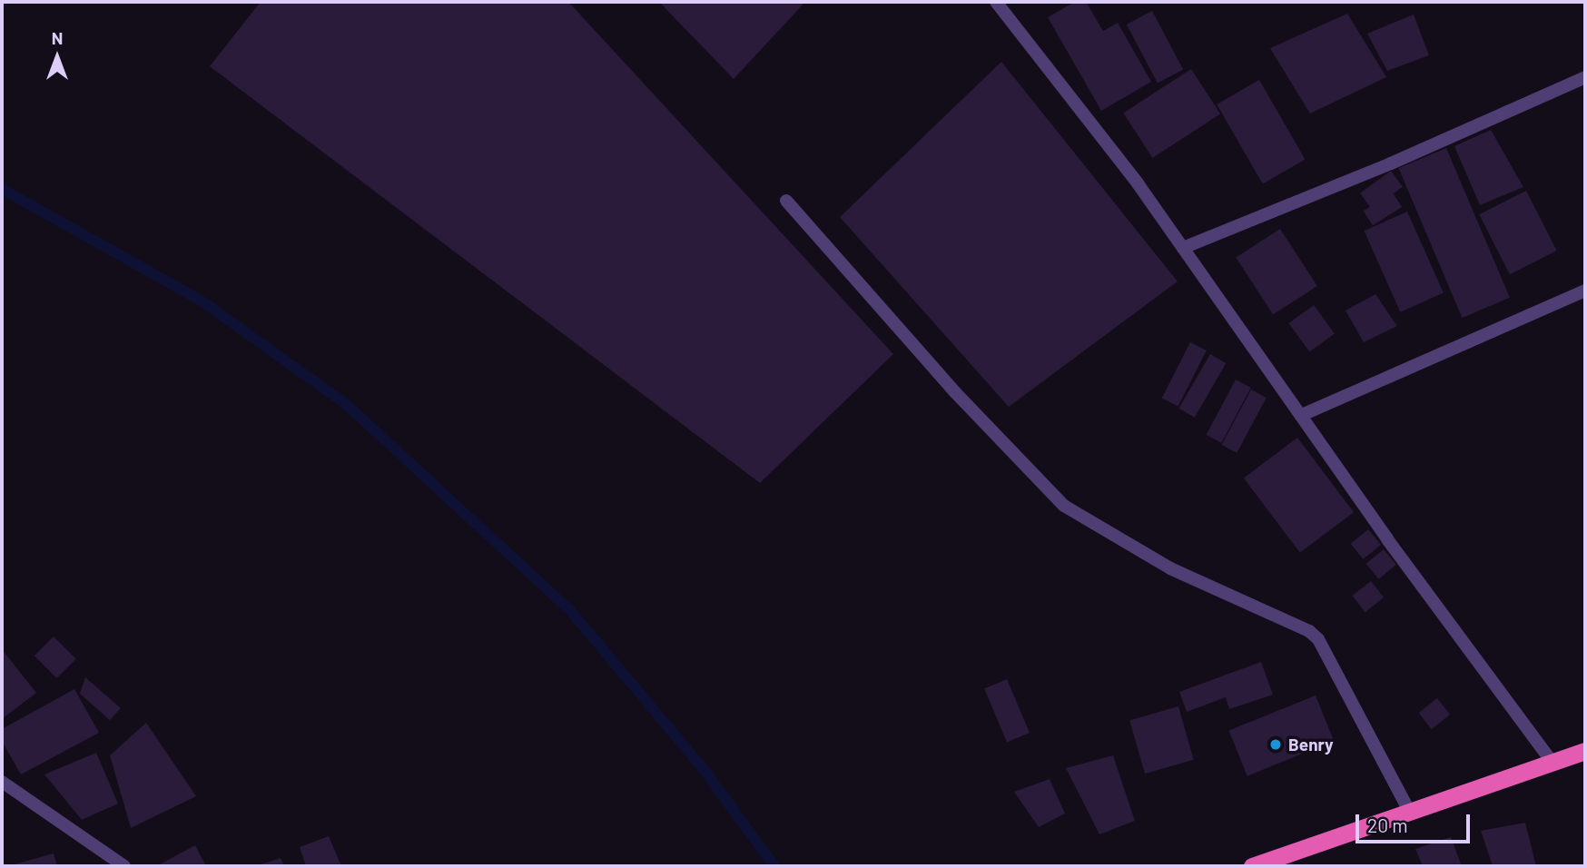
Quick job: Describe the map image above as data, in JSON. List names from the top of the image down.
{
  "places": ["Benry"],
  "scale_bar": "20 m",
  "north": "top"
}
